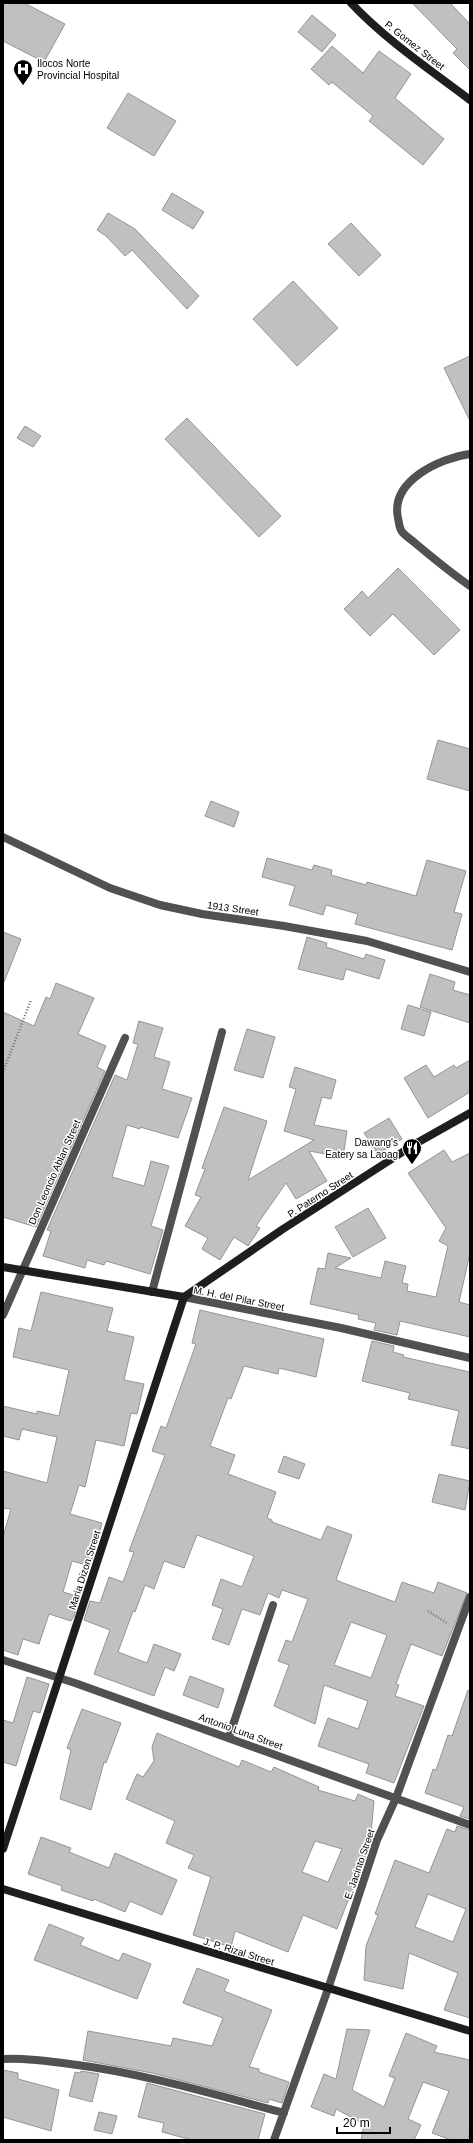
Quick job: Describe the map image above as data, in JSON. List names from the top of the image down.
{
  "streets": {
    "main road": [
      "P. Gomez Street",
      "P. Paterno Street",
      "M. H. del Pilar Street",
      "Maria Dizon Street",
      "J. P. Rizal Street"
    ],
    "street": [
      "1913 Street",
      "Don Leoncio Ablan Street",
      "Antonio Luna Street",
      "E. Jacinto Street"
    ]
  },
  "crossings": [
    ["Don Leoncio Ablan Street", "M. H. del Pilar Street"],
    ["P. Paterno Street", "M. H. del Pilar Street"],
    ["P. Paterno Street", "Maria Dizon Street"],
    ["M. H. del Pilar Street", "Maria Dizon Street"],
    ["Maria Dizon Street", "Antonio Luna Street"],
    ["Antonio Luna Street", "E. Jacinto Street"],
    ["E. Jacinto Street", "J. P. Rizal Street"]
  ],
  "places": {
    "hospital": ["Ilocos Norte Provincial Hospital"],
    "restaurant": ["Dawang's Eatery sa Laoag"]
  },
  "scale_bar": "20 m"
}
